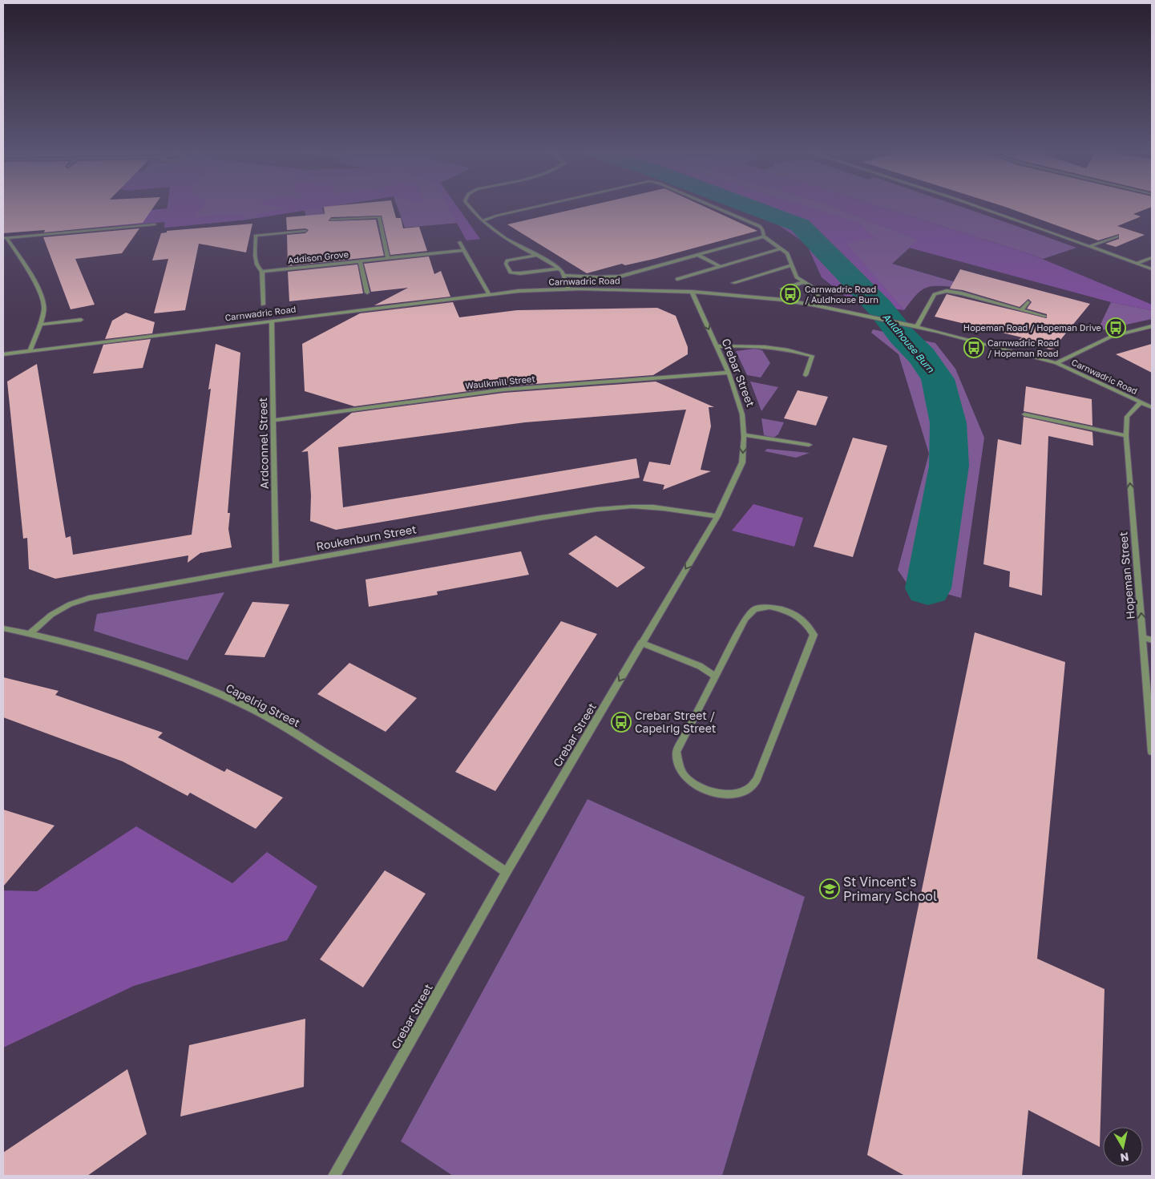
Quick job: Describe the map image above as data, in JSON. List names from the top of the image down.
{
  "streets": {
    "street": [
      "Addison Grove",
      "Carnwadric Road",
      "Crebar Street",
      "Waulkmill Street",
      "Ardconnel Street",
      "Roukenburn Street",
      "Hopeman Street",
      "Capelrig Street"
    ]
  },
  "crossings": [
    ["Carnwadric Road", "Crebar Street"],
    ["Carnwadric Road", "Ardconnel Street"],
    ["Carnwadric Road", "Hopeman Street"],
    ["Crebar Street", "Waulkmill Street"],
    ["Crebar Street", "Roukenburn Street"],
    ["Crebar Street", "Capelrig Street"],
    ["Waulkmill Street", "Ardconnel Street"],
    ["Ardconnel Street", "Roukenburn Street"],
    ["Roukenburn Street", "Capelrig Street"]
  ],
  "one_way": ["Crebar Street", "Hopeman Street"],
  "water": ["Auldhouse Burn"],
  "places": {
    "bus stop": [
      "Carnwadric Road / Auldhouse Burn",
      "Hopeman Road / Hopeman Drive",
      "Carnwadric Road / Hopeman Road",
      "Crebar Street / Capelrig Street"
    ],
    "school or university": ["St Vincent's Primary School"]
  },
  "north": "bottom"
}
